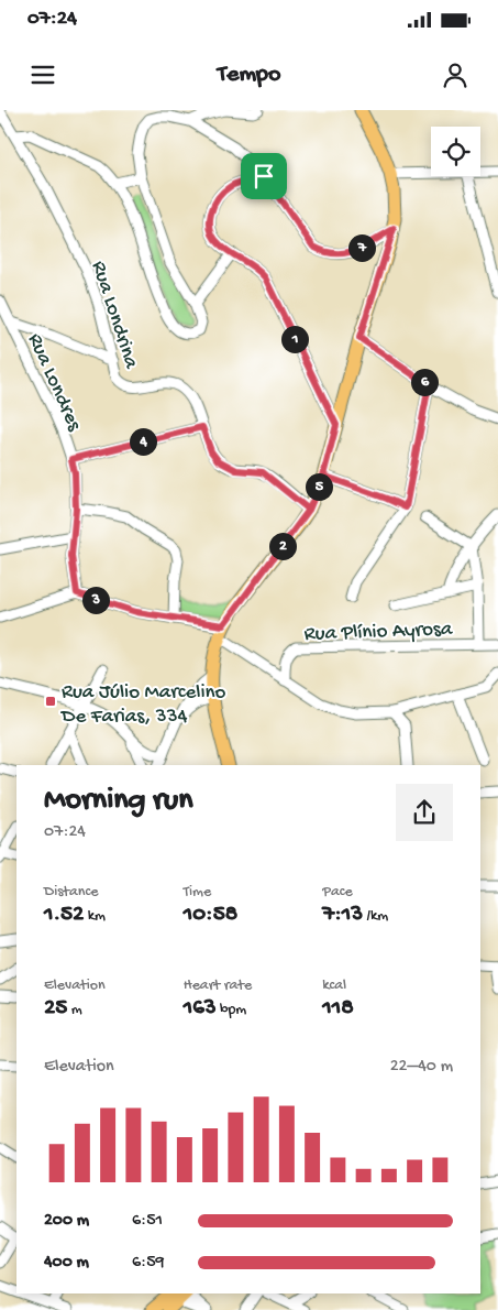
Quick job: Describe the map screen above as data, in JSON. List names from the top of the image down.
{
  "streets": {
    "street": ["Rua Londrina", "Rua Londres", "Rua Plínio Ayrosa"]
  },
  "places": {
    "transit": ["Rua Júlio Marcelino De Farias, 334"]
  },
  "page": {
    "status": "07:24",
    "header": "Tempo",
    "pins": [
      "7",
      "1",
      "6",
      "4",
      "5",
      "2",
      "3"
    ],
    "heading": ["Morning run", "07:24"],
    "stats": [
      ["Distance", "1.52 km"],
      ["Time", "10:58"],
      ["Pace", "7:13 /km"],
      ["Elevation", "25 m"],
      ["Heart rate", "163 bpm"],
      ["kcal", "118"]
    ],
    "chart": ["Elevation", "22–40 m"],
    "list": [
      {
        "name": "200 m",
        "note": "6:51"
      },
      {
        "name": "400 m",
        "note": "6:59"
      }
    ]
  }
}
